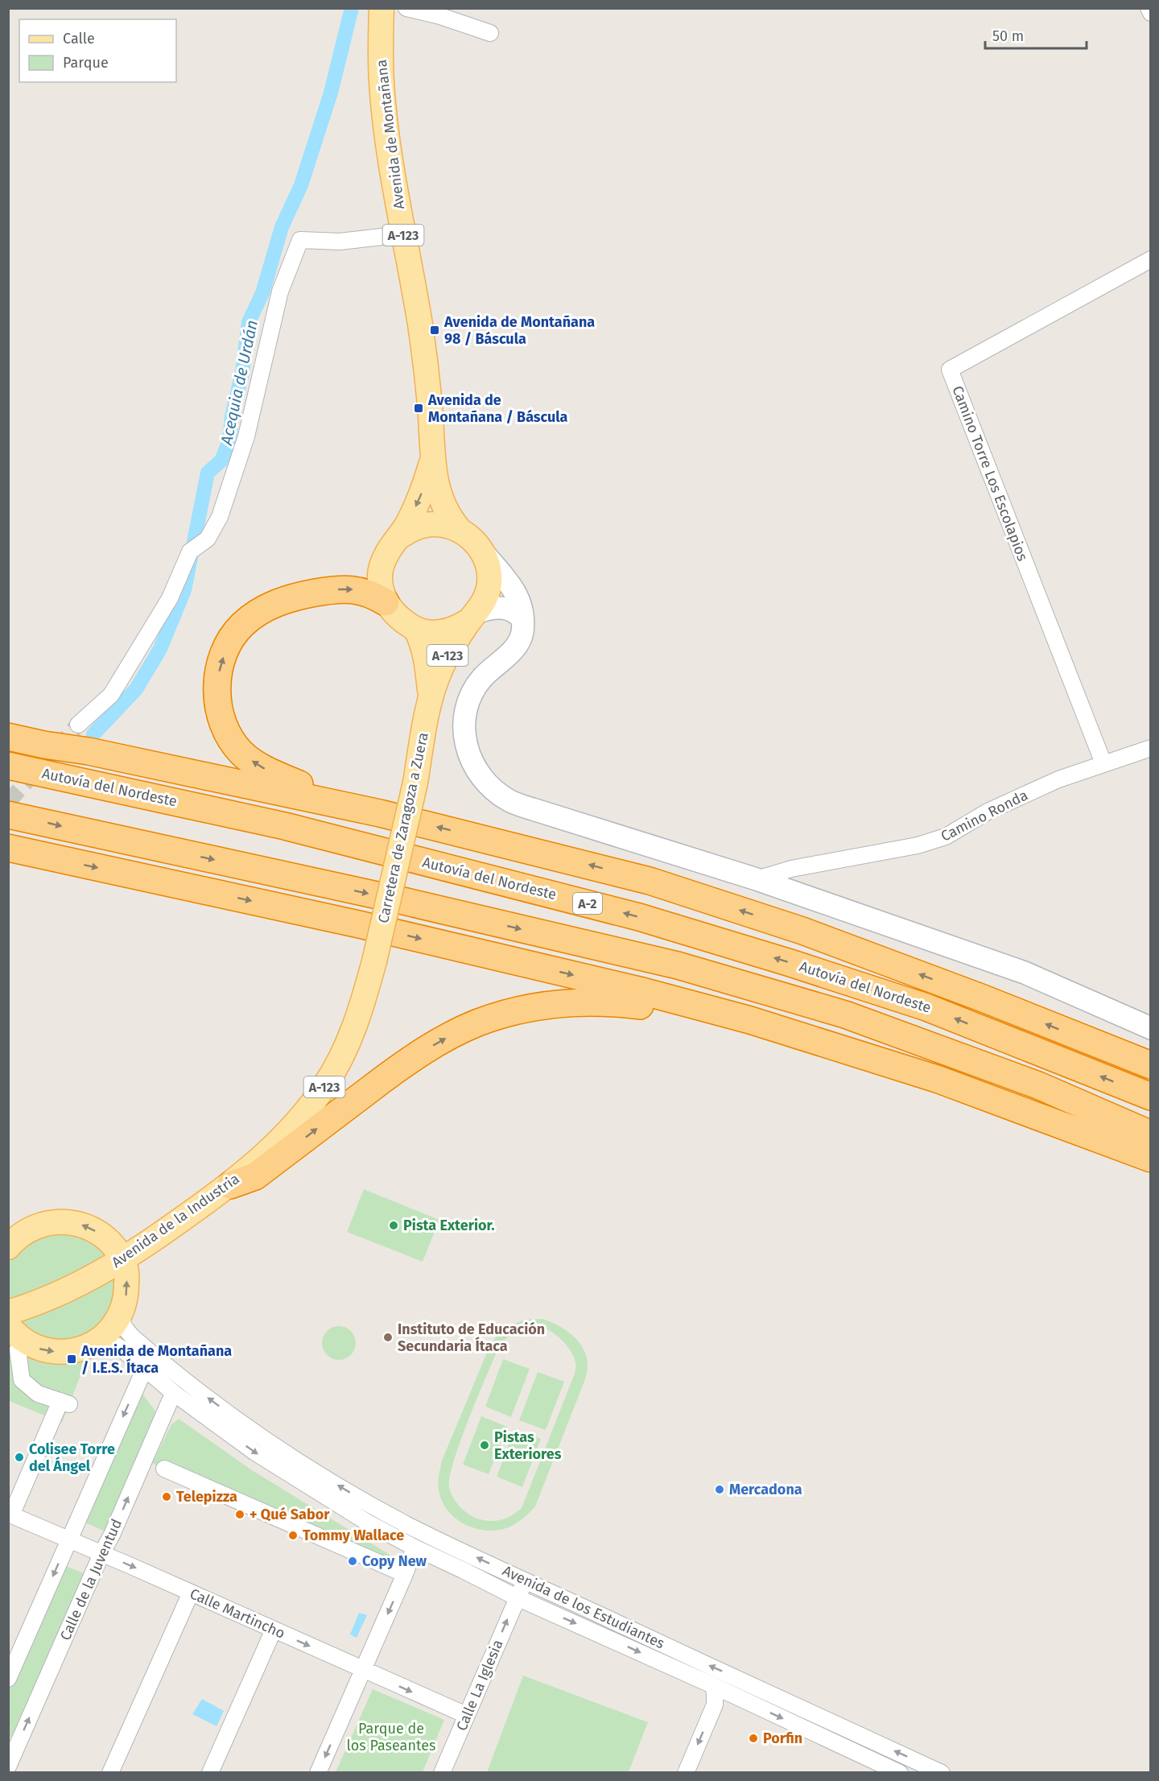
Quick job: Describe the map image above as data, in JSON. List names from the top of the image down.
{
  "streets": {
    "highway": ["Autovía del Nordeste", "A-2"],
    "main road": [
      "Avenida de Montañana",
      "A-123",
      "Carretera de Zaragoza a Zuera",
      "Avenida de la Industria"
    ],
    "street": [
      "Camino Torre Los Escolapios",
      "Camino Ronda",
      "Calle de la Juventud",
      "Avenida de los Estudiantes",
      "Calle Martincho",
      "Calle La Iglesia"
    ]
  },
  "crossings": [
    ["Avenida de Montañana", "Carretera de Zaragoza a Zuera"],
    ["A-123", "Carretera de Zaragoza a Zuera"],
    ["Camino Torre Los Escolapios", "Camino Ronda"],
    ["Carretera de Zaragoza a Zuera", "Avenida de la Industria"],
    ["Calle de la Juventud", "Avenida de los Estudiantes"],
    ["Calle de la Juventud", "Calle Martincho"],
    ["Avenida de los Estudiantes", "Calle La Iglesia"],
    ["Calle Martincho", "Calle La Iglesia"]
  ],
  "water": ["Acequia de Urdán"],
  "parks": ["Parque de los Paseantes"],
  "places": {
    "transit": ["Avenida de Montañana 98 / Báscula", "Avenida de Montañana / Báscula", "Avenida de Montañana / I.E.S. Ítaca"],
    "other": [
      "Pista Exterior.",
      "Instituto de Educación Secundaria Ítaca",
      "Pistas Exteriores",
      "Colisee Torre del Ángel",
      "Mercadona",
      "Telepizza",
      "+ Qué Sabor",
      "Tommy Wallace",
      "Copy New",
      "Porfin"
    ]
  },
  "legend": ["Calle", "Parque"],
  "scale_bar": "50 m"
}
